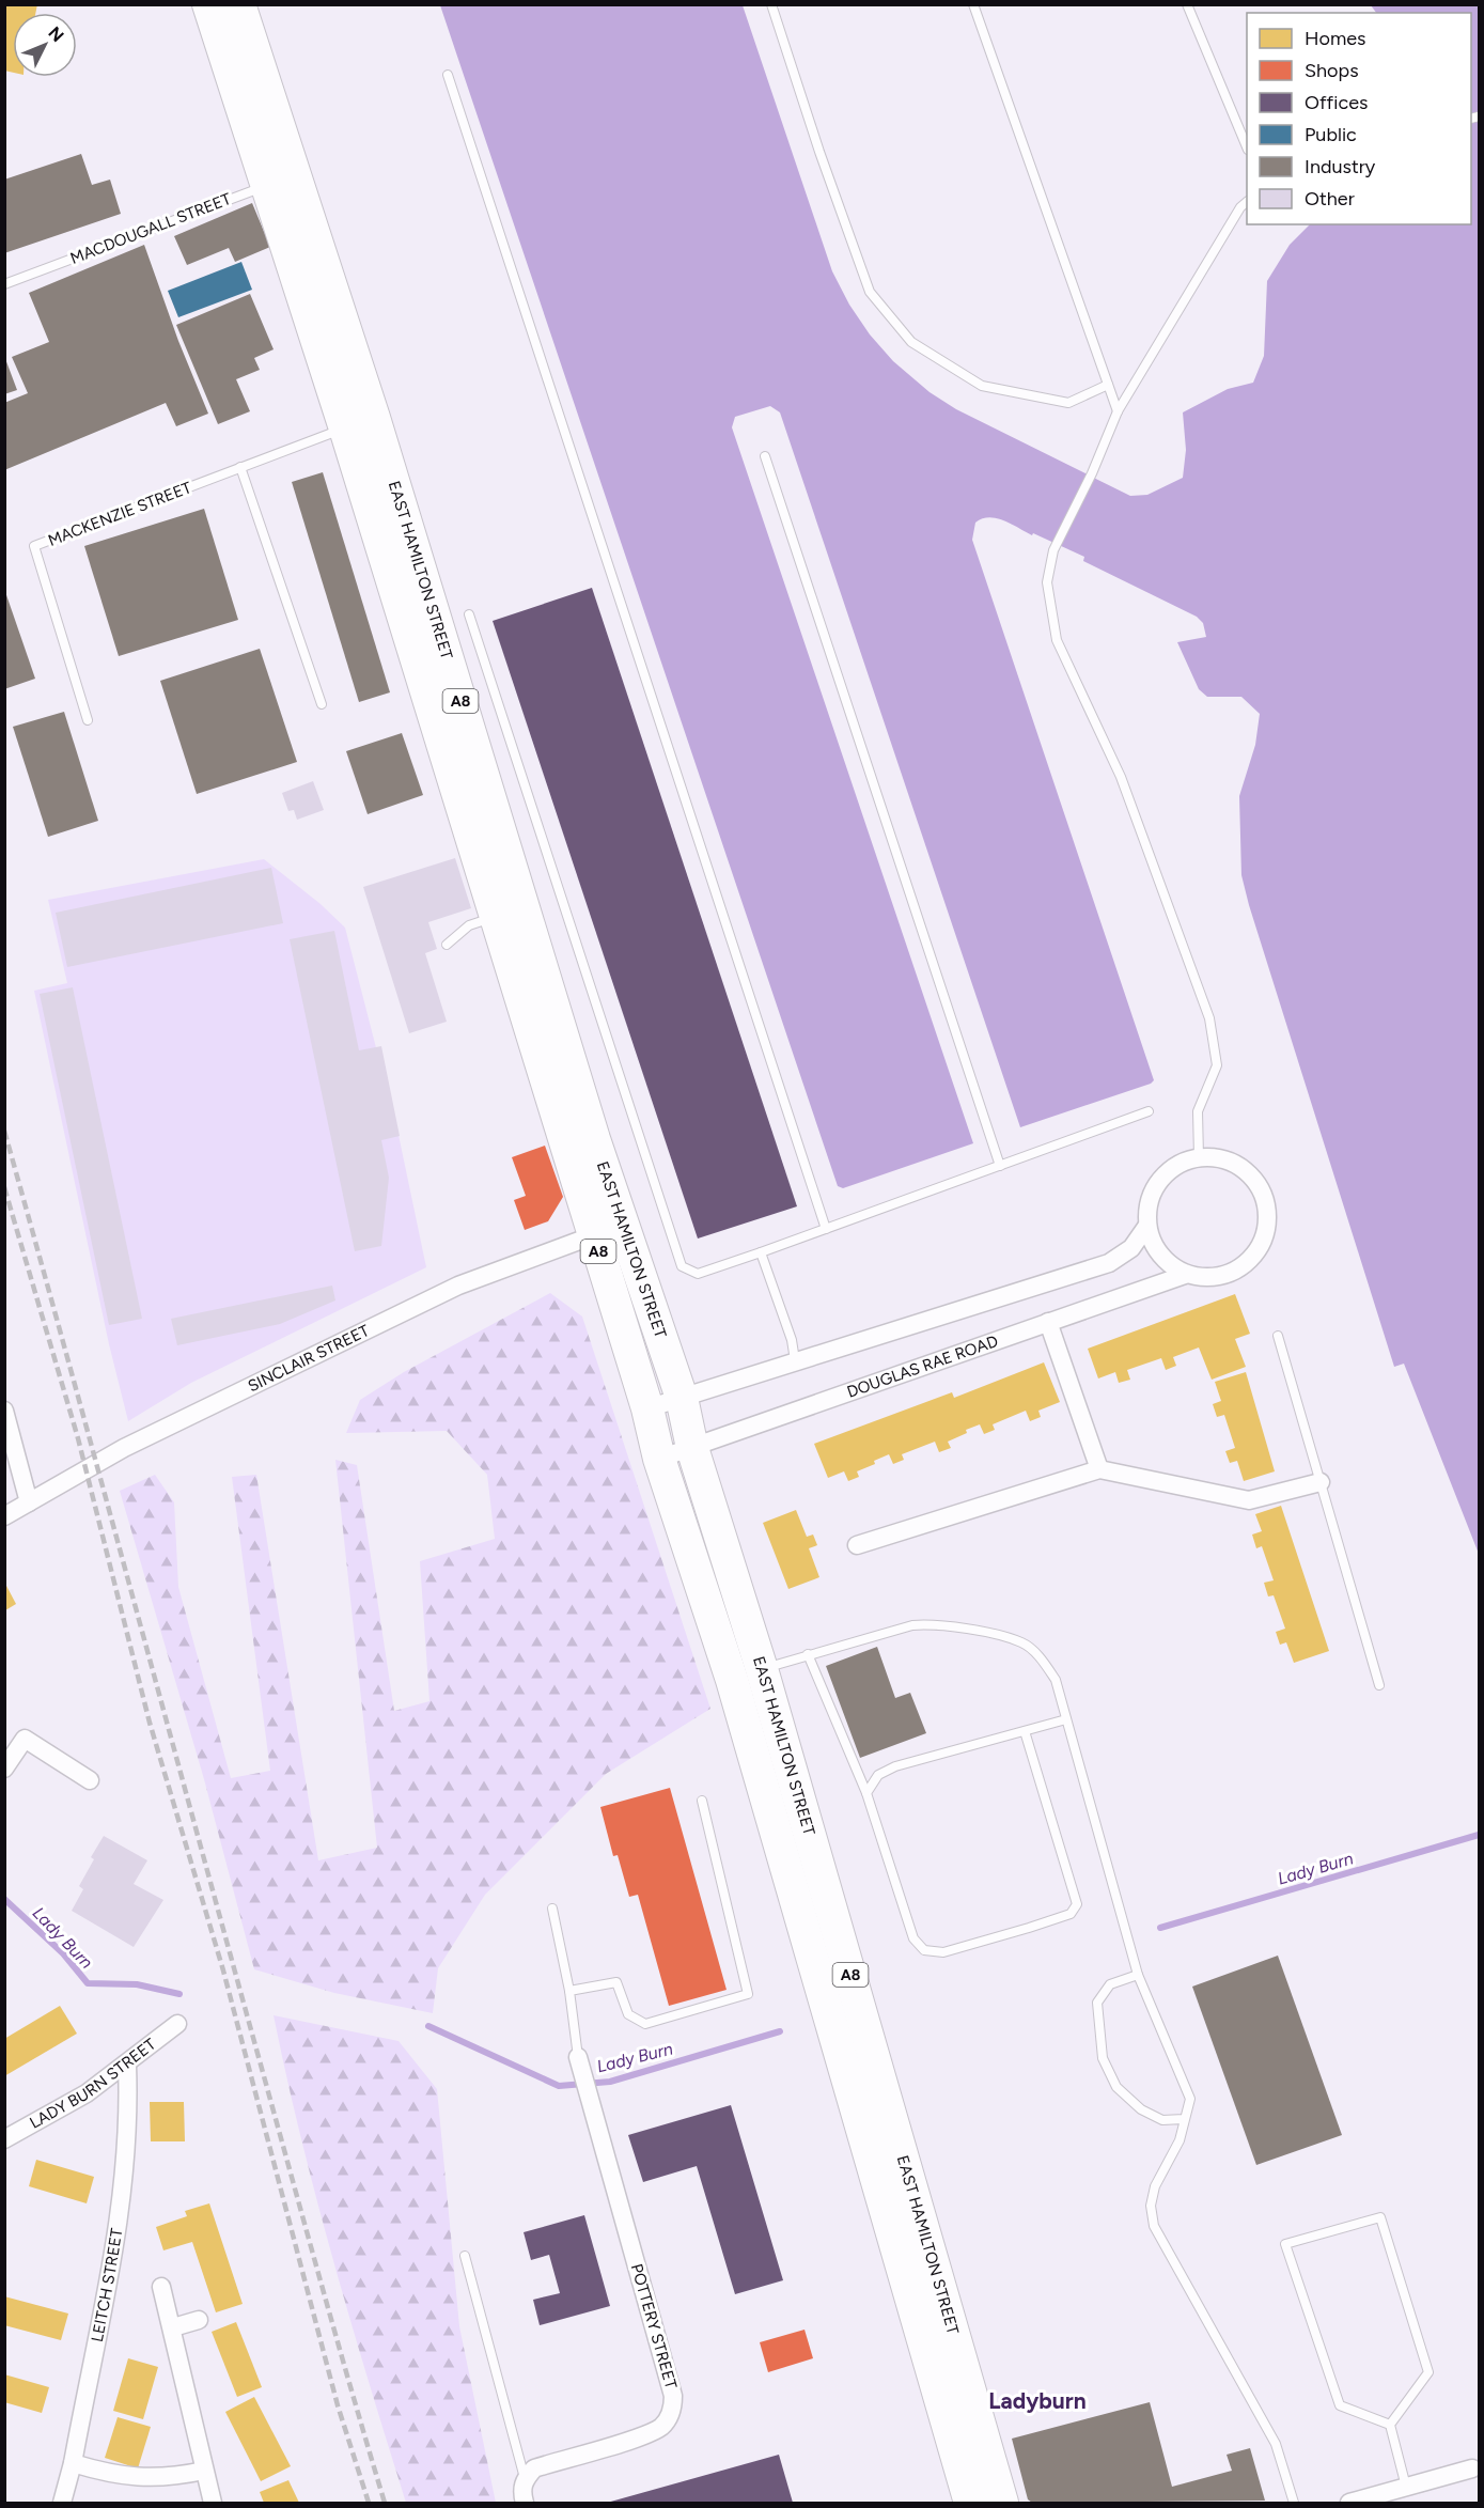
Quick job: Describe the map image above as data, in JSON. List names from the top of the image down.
{
  "streets": {
    "highway": ["EAST HAMILTON STREET", "A8"],
    "street": [
      "SINCLAIR STREET",
      "DOUGLAS RAE ROAD",
      "LADY BURN STREET",
      "LEITCH STREET",
      "POTTERY STREET"
    ],
    "lane": ["MACDOUGALL STREET", "MACKENZIE STREET"]
  },
  "crossings": [
    ["MACDOUGALL STREET", "EAST HAMILTON STREET"],
    ["MACKENZIE STREET", "EAST HAMILTON STREET"],
    ["EAST HAMILTON STREET", "SINCLAIR STREET"],
    ["EAST HAMILTON STREET", "DOUGLAS RAE ROAD"],
    ["LADY BURN STREET", "LEITCH STREET"]
  ],
  "districts": ["Ladyburn"],
  "water": ["Lady Burn"],
  "legend": [
    "Homes",
    "Shops",
    "Offices",
    "Public",
    "Industry",
    "Other"
  ],
  "north": "top right"
}
